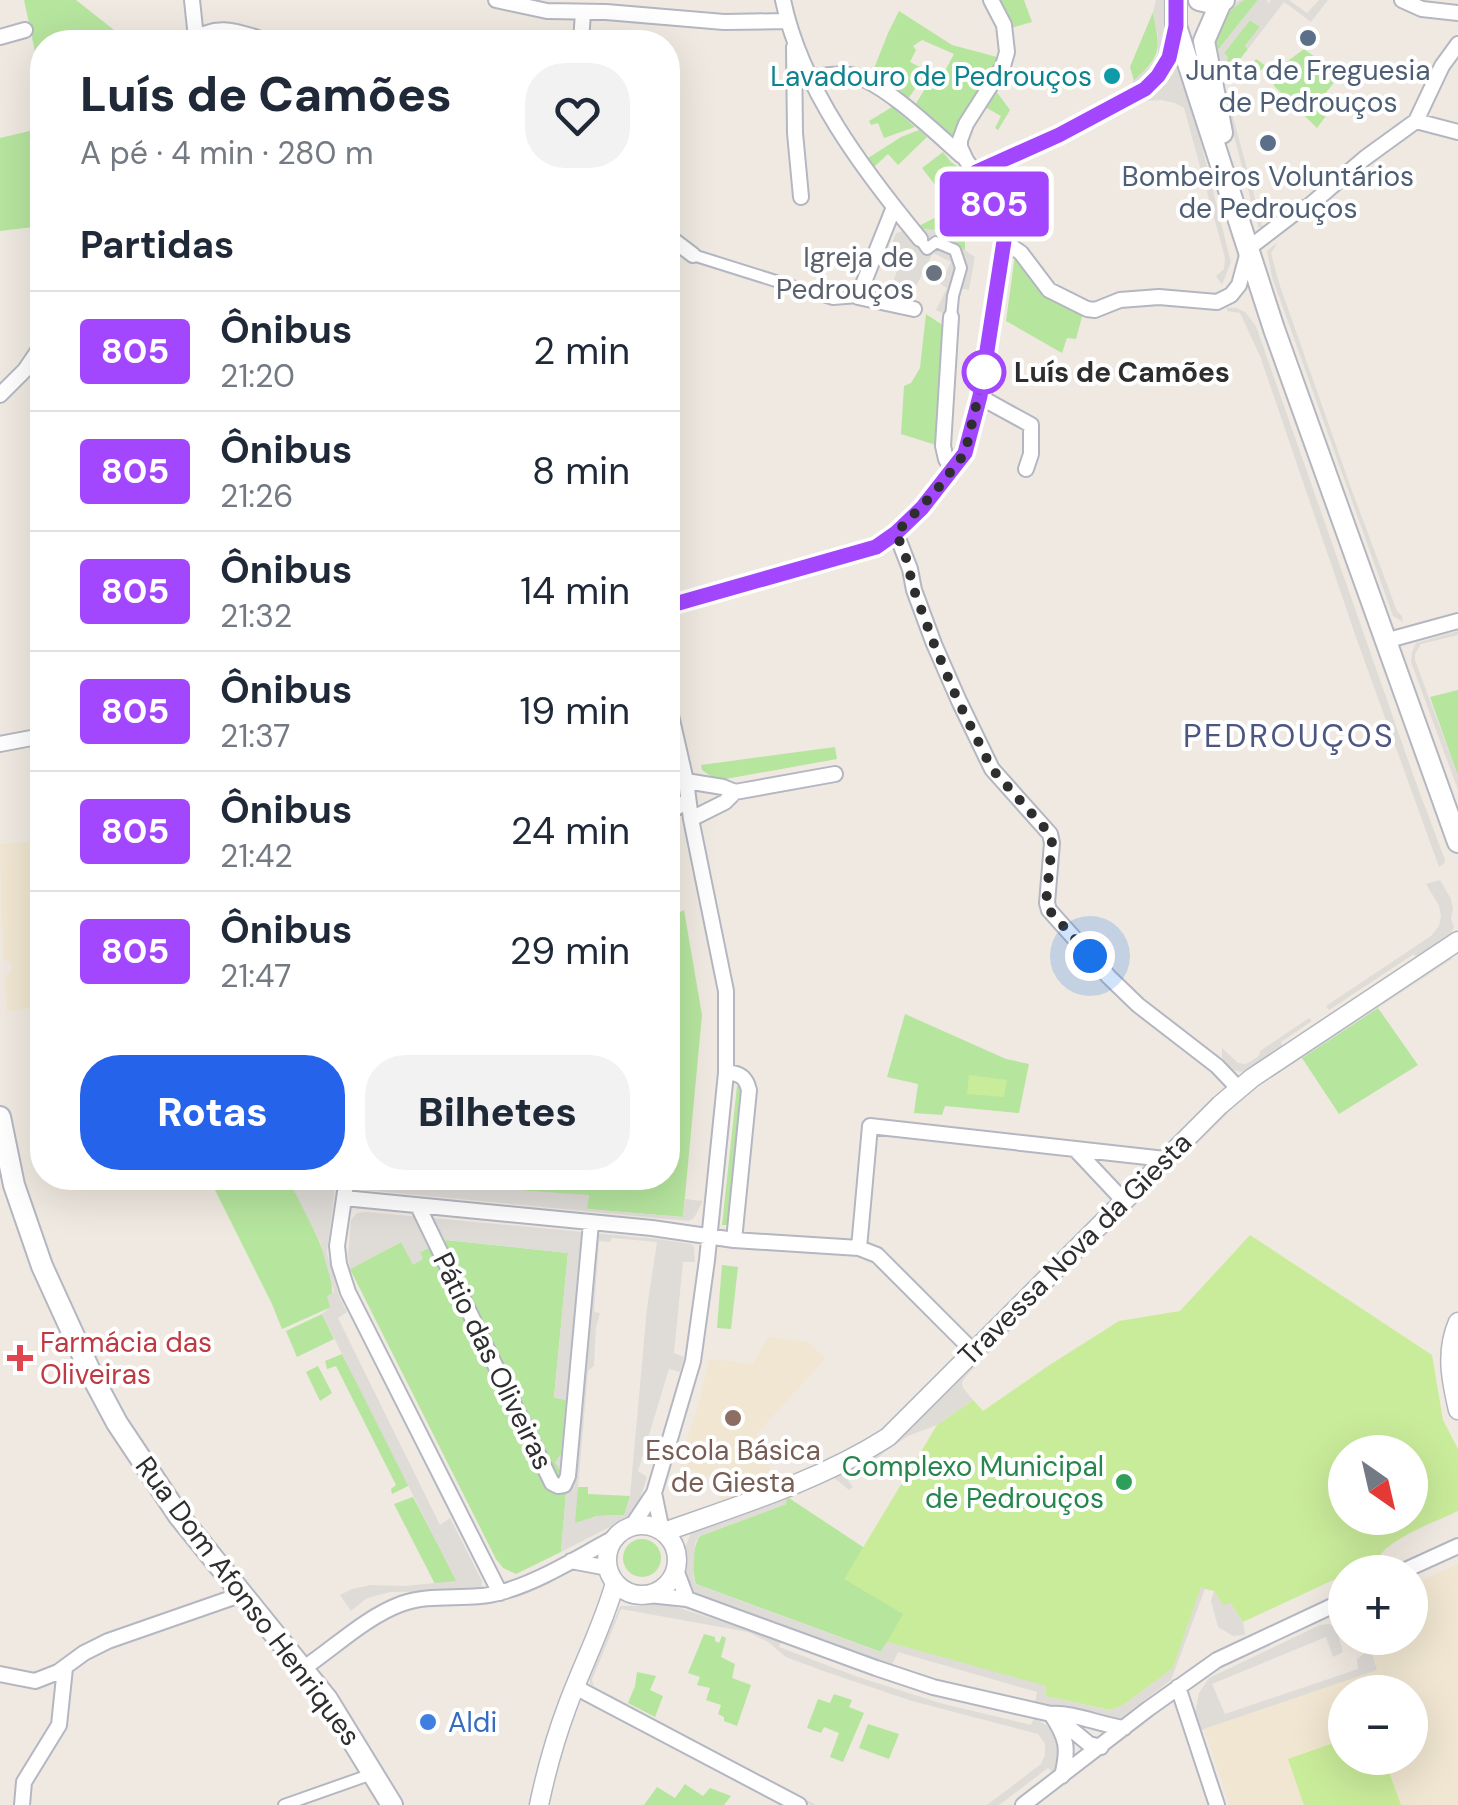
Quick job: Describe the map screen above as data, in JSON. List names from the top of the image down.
{
  "streets": {
    "main road": ["Rua Dom Afonso Henriques"],
    "street": ["Travessa Nova da Giesta", "Pátio das Oliveiras"]
  },
  "districts": ["PEDROUÇOS"],
  "places": {
    "other": [
      "Junta de Freguesia de Pedrouços",
      "Lavadouro de Pedrouços",
      "Bombeiros Voluntários de Pedrouços",
      "Igreja de Pedrouços",
      "Luís de Camões",
      "Escola Básica de Giesta",
      "Complexo Municipal de Pedrouços",
      "Aldi"
    ],
    "health": ["Farmácia das Oliveiras"]
  },
  "lines": ["bus line 805"],
  "north": "bottom right",
  "page": {
    "on_map": "805",
    "heading": [
      ["Luís de Camões", "A pé · 4 min · 280 m"],
      "Partidas"
    ],
    "list": [
      {
        "mark": "805",
        "name": "Ônibus",
        "note": "21:20",
        "value": "2 min"
      },
      {
        "mark": "805",
        "name": "Ônibus",
        "note": "21:26",
        "value": "8 min"
      },
      {
        "mark": "805",
        "name": "Ônibus",
        "note": "21:32",
        "value": "14 min"
      },
      {
        "mark": "805",
        "name": "Ônibus",
        "note": "21:37",
        "value": "19 min"
      },
      {
        "mark": "805",
        "name": "Ônibus",
        "note": "21:42",
        "value": "24 min"
      },
      {
        "mark": "805",
        "name": "Ônibus",
        "note": "21:47",
        "value": "29 min"
      }
    ],
    "buttons": ["Rotas", "Bilhetes"],
    "map_buttons": ["+", "−"]
  }
}
